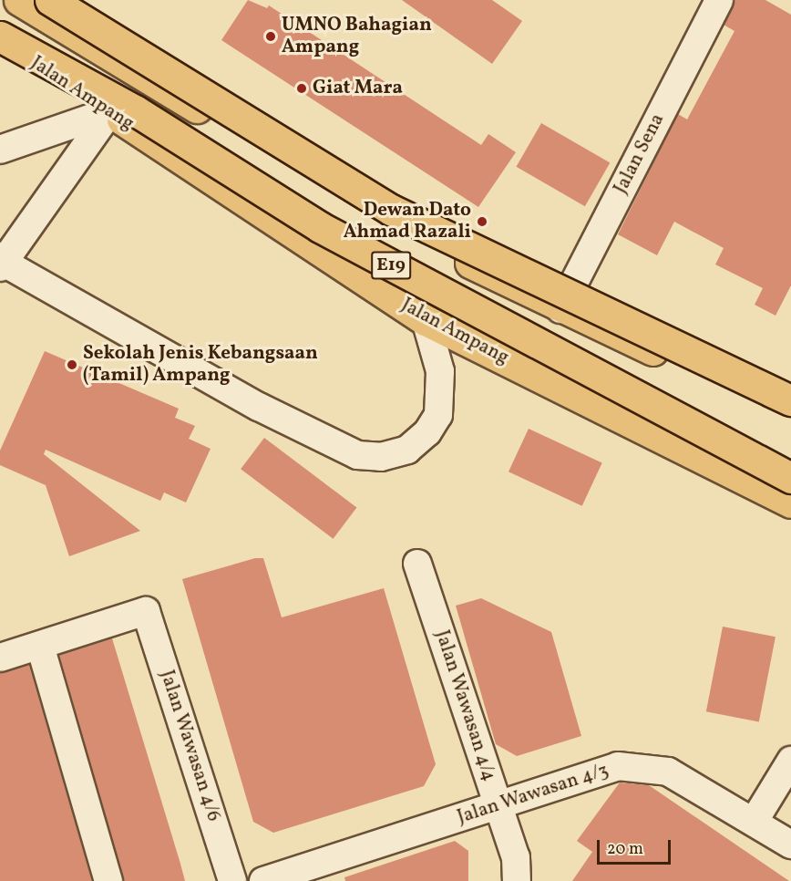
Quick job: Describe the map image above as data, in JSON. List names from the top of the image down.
{
  "streets": {
    "main road": ["Jalan Ampang", "E19"],
    "street": [
      "Jalan Sena",
      "Jalan Wawasan 4/4",
      "Jalan Wawasan 4/6",
      "Jalan Wawasan 4/3"
    ]
  },
  "crossings": [
    ["Jalan Wawasan 4/4", "Jalan Wawasan 4/3"]
  ],
  "places": [
    "UMNO Bahagian Ampang",
    "Giat Mara",
    "Dewan Dato Ahmad Razali",
    "Sekolah Jenis Kebangsaan (Tamil) Ampang"
  ],
  "scale_bar": "20 m"
}
